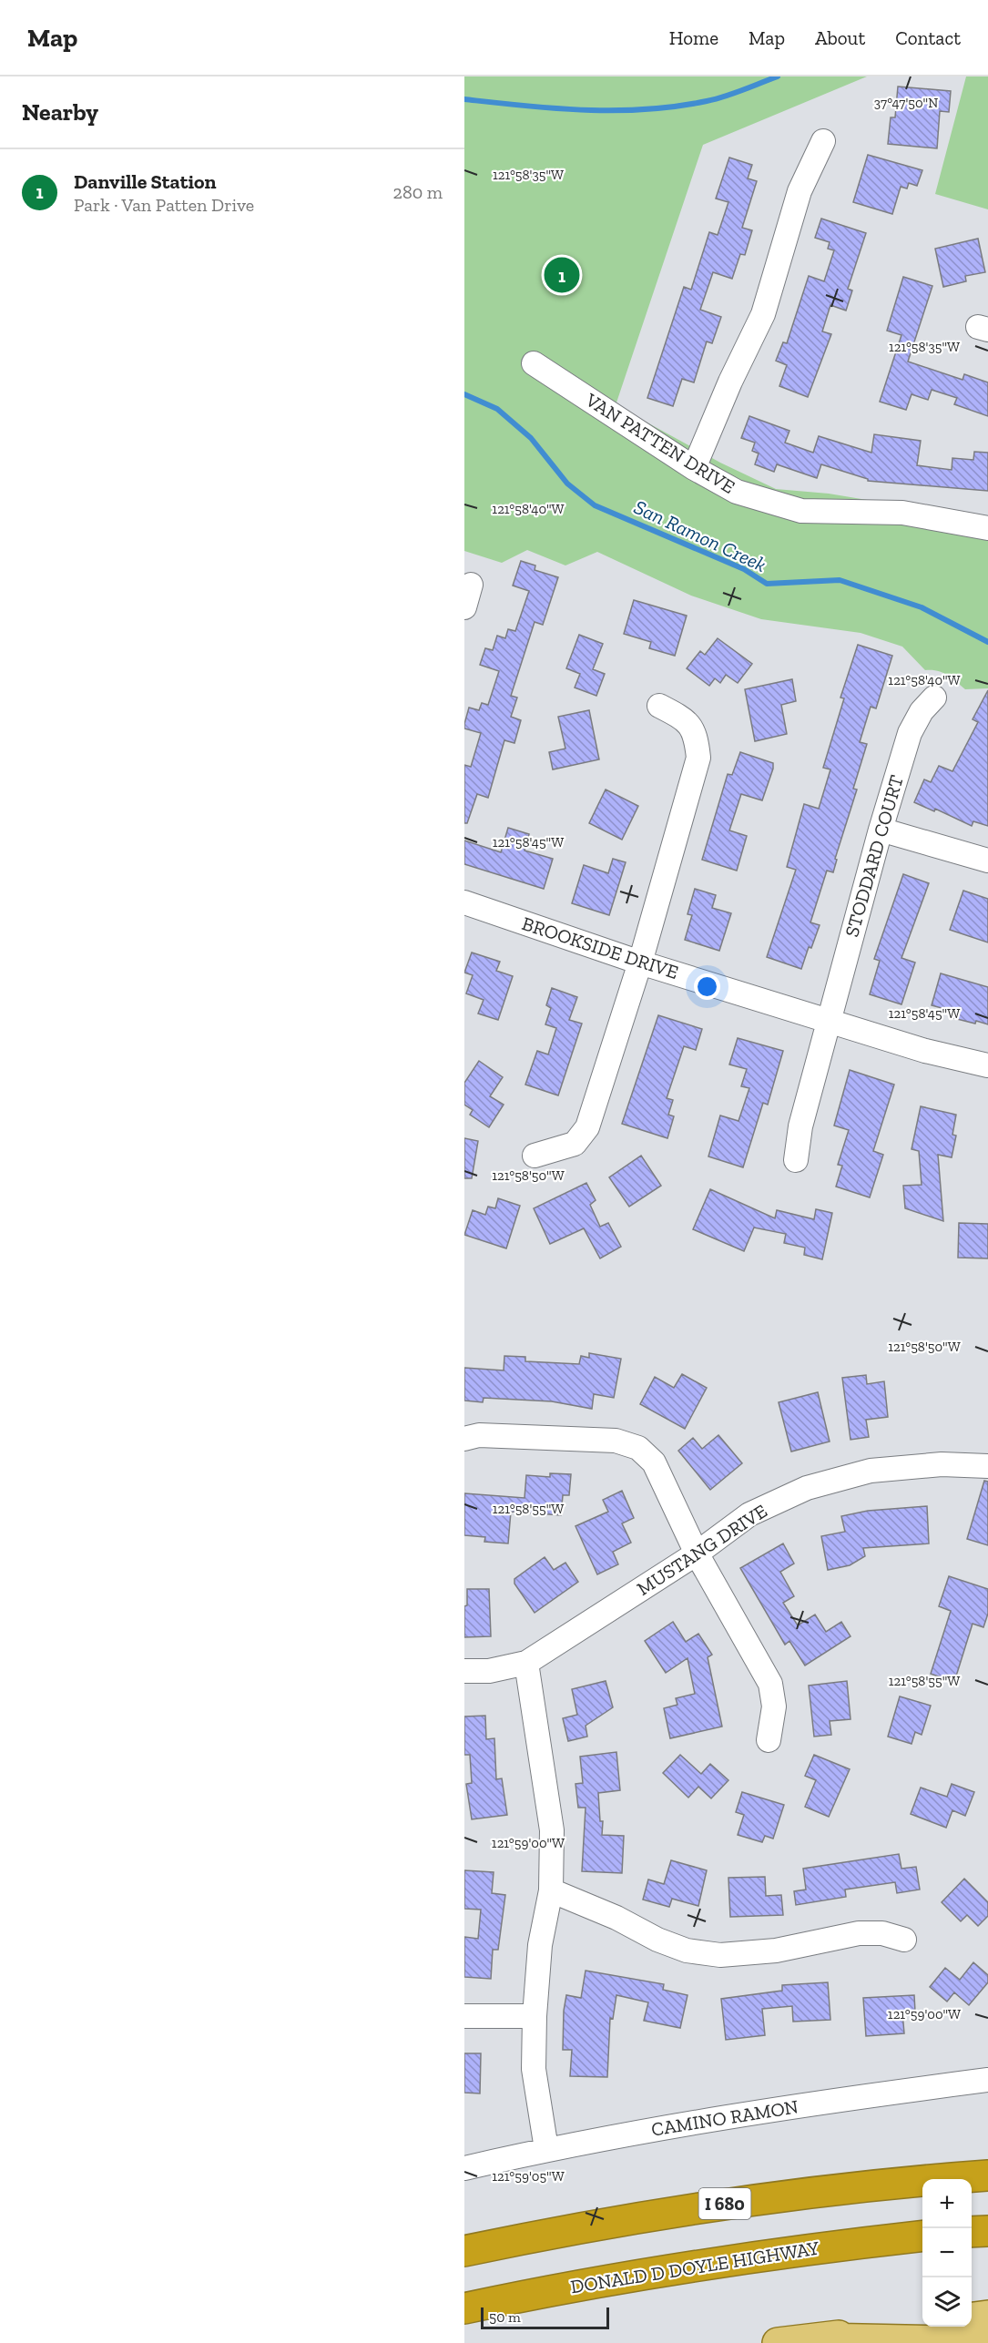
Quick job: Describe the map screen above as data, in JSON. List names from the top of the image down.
{
  "streets": {
    "highway": ["I 680", "DONALD D DOYLE HIGHWAY"],
    "street": [
      "VAN PATTEN DRIVE",
      "STODDARD COURT",
      "BROOKSIDE DRIVE",
      "MUSTANG DRIVE",
      "CAMINO RAMON"
    ]
  },
  "crossings": [
    ["STODDARD COURT", "BROOKSIDE DRIVE"]
  ],
  "water": ["San Ramon Creek"],
  "scale_bar": "50 m",
  "page": {
    "header": "Map",
    "nav": [
      "Home",
      "Map",
      "About",
      "Contact"
    ],
    "heading": "Nearby",
    "list": [
      {
        "mark": "1",
        "name": "Danville Station",
        "note": "Park · Van Patten Drive",
        "value": "280 m"
      }
    ],
    "pins": "1",
    "map_buttons": ["+", "−"],
    "scale": "50 m"
  },
  "coordinates": [
    "37°47'50\"N",
    "121°58'35\"W",
    "121°58'40\"W",
    "121°58'45\"W",
    "121°58'50\"W",
    "121°58'55\"W",
    "121°59'00\"W",
    "121°59'05\"W"
  ]
}
